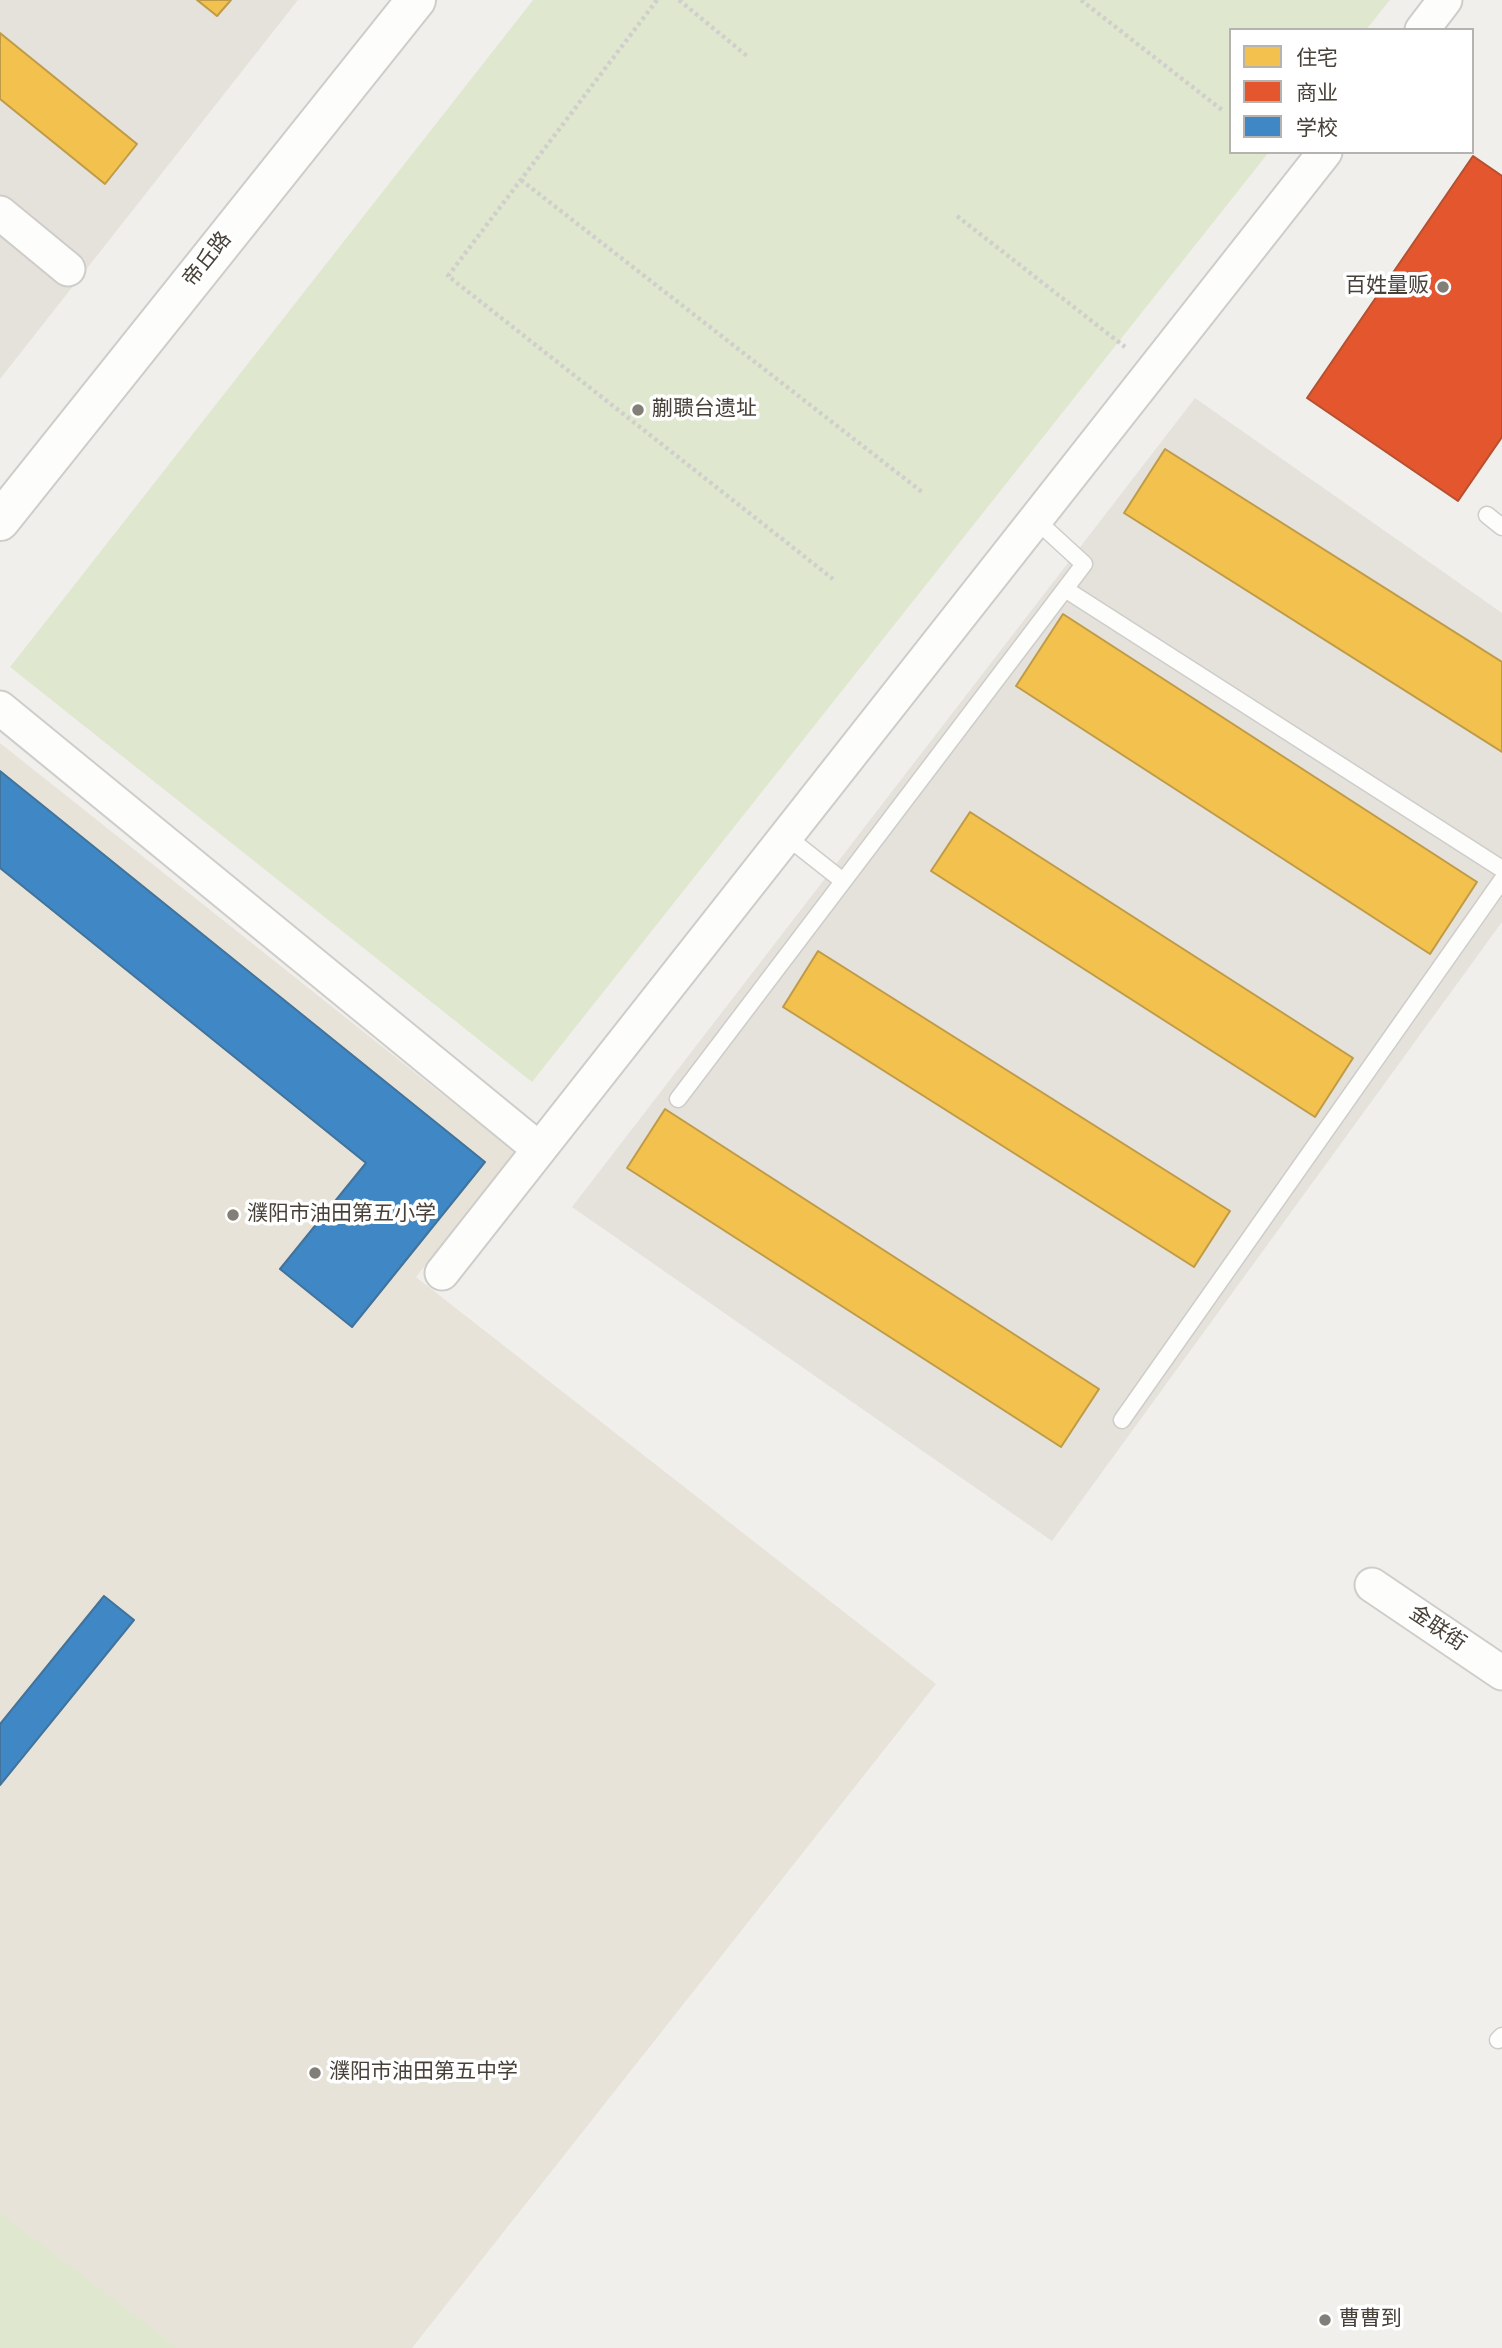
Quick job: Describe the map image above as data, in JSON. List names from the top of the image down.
{
  "streets": {
    "street": ["帝丘路", "金联街"]
  },
  "places": [
    "百姓量贩",
    "蒯聩台遗址",
    "濮阳市油田第五小学",
    "濮阳市油田第五中学",
    "曹曹到"
  ],
  "legend": ["住宅", "商业", "学校"]
}
